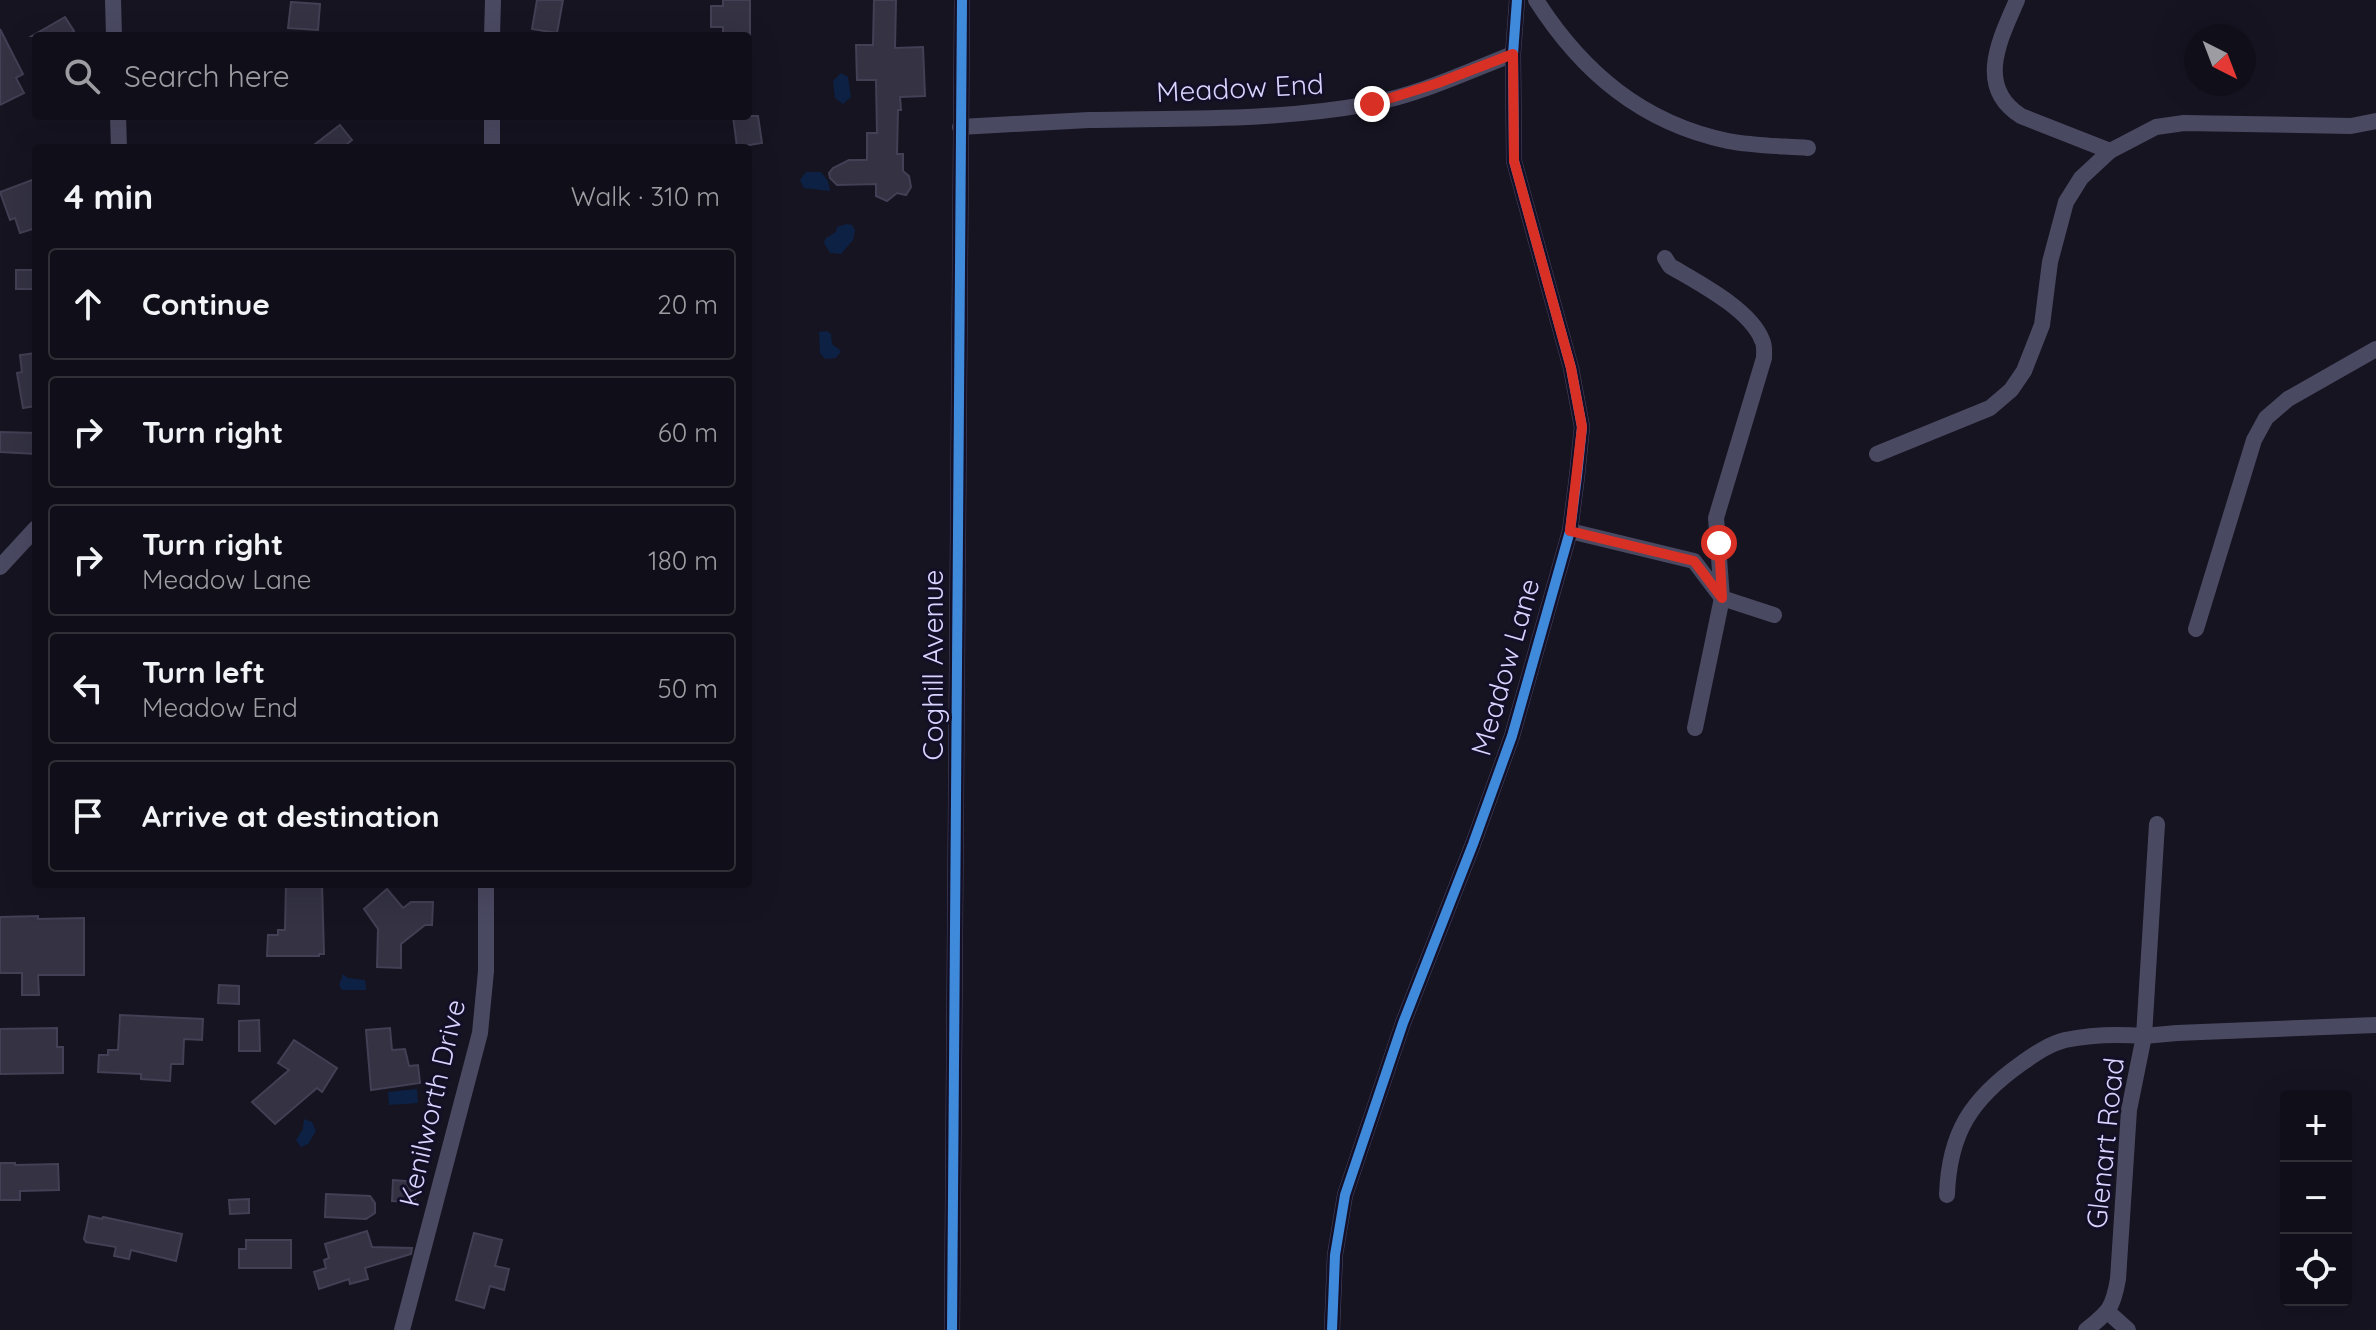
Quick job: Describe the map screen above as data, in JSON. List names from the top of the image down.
{
  "streets": {
    "street": [
      "Meadow End",
      "Coghill Avenue",
      "Meadow Lane",
      "Kenilworth Drive",
      "Glenart Road"
    ]
  },
  "crossings": [
    ["Meadow End", "Coghill Avenue"],
    ["Meadow End", "Meadow Lane"]
  ],
  "north": "bottom right",
  "page": {
    "search": "Search here",
    "heading": ["4 min", "Walk · 310 m"],
    "list": [
      ["Continue", "20 m"],
      ["Turn right", "60 m"],
      ["Turn right", "Meadow Lane", "180 m"],
      ["Turn left", "Meadow End", "50 m"],
      "Arrive at destination"
    ],
    "map_buttons": ["+", "−"]
  }
}
